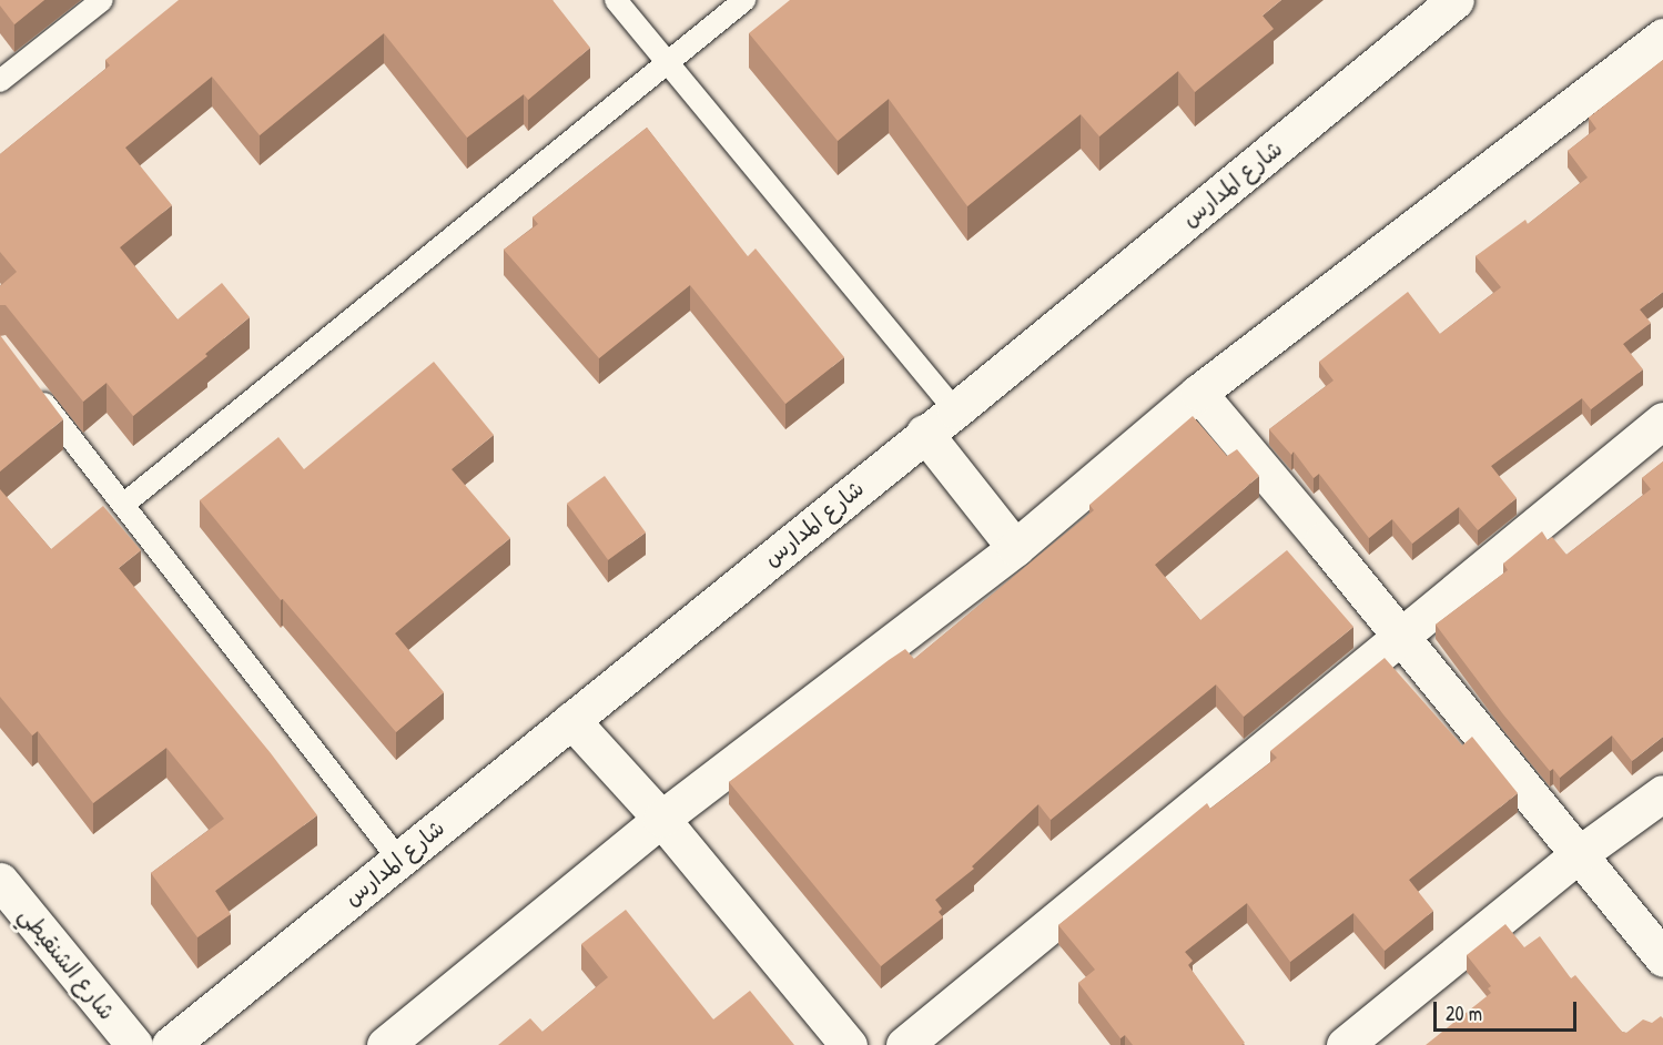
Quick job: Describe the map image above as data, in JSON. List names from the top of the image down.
{
  "streets": {
    "street": ["شارع المدارس", "شارع الشنقيطي"]
  },
  "scale_bar": "20 m"
}
